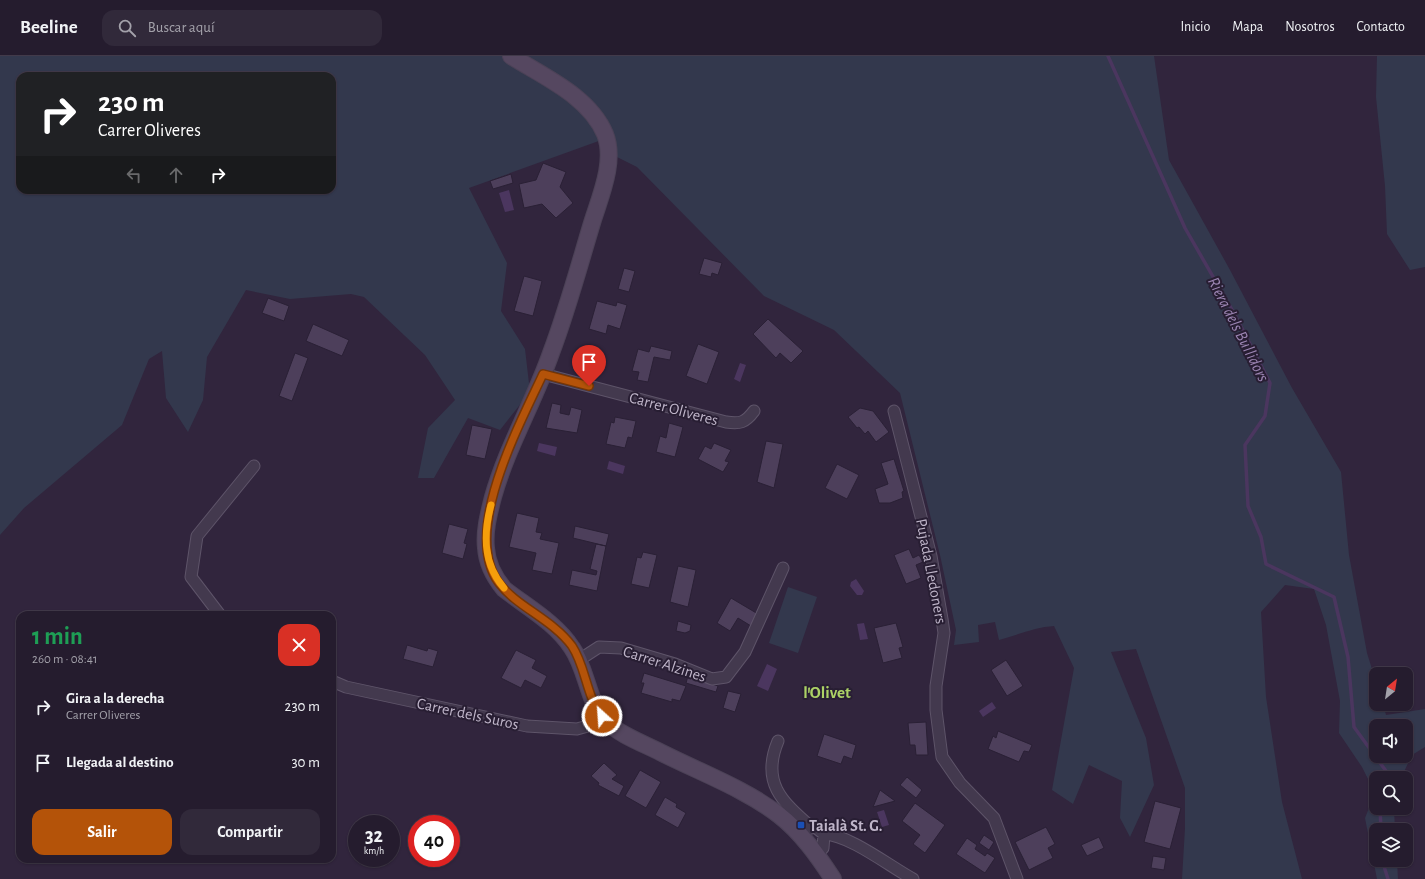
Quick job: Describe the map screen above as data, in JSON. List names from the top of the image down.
{
  "streets": {
    "street": [
      "Carrer Oliveres",
      "Pujada Lledoners",
      "Carrer Alzines",
      "Carrer dels Suros"
    ]
  },
  "districts": ["l'Olivet"],
  "water": ["Riera dels Bullidors"],
  "places": {
    "transit": ["Taialà St. G."]
  },
  "north": "top right",
  "page": {
    "header": "Beeline",
    "search": "Buscar aquí",
    "nav": [
      "Inicio",
      "Mapa",
      "Nosotros",
      "Contacto"
    ],
    "turn": ["230 m", "Carrer Oliveres"],
    "heading": ["1 min", "260 m · 08:41"],
    "list": [
      {
        "name": "Gira a la derecha",
        "note": "Carrer Oliveres",
        "value": "230 m"
      },
      {
        "name": "Llegada al destino",
        "value": "30 m"
      }
    ],
    "buttons": ["Salir", "Compartir"],
    "speed": "32 km/h",
    "limit": "40"
  }
}
